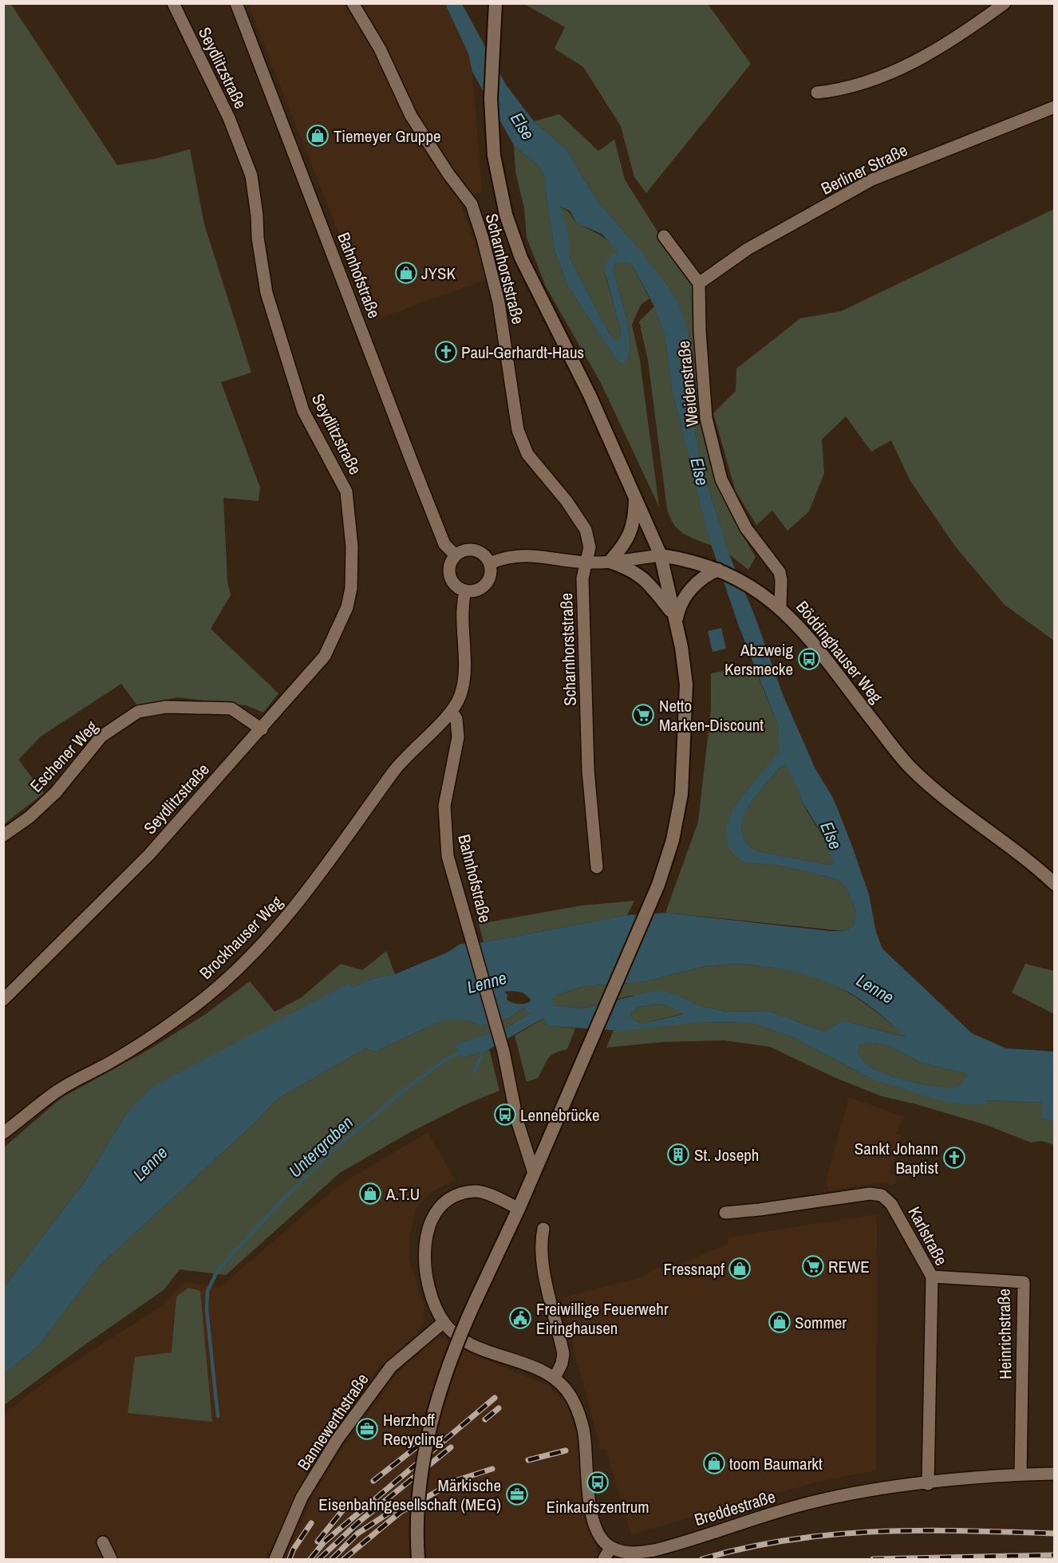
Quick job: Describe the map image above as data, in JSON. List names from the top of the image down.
{
  "streets": {
    "main road": ["Böddinghauser Weg"],
    "street": [
      "Seydlitzstraße",
      "Berliner Straße",
      "Scharnhorststraße",
      "Bahnhofstraße",
      "Weidenstraße",
      "Eschener Weg",
      "Brockhauser Weg",
      "Karlstraße",
      "Heinrichstraße",
      "Bannewerthstraße",
      "Breddestraße"
    ]
  },
  "crossings": [
    ["Seydlitzstraße", "Eschener Weg"],
    ["Berliner Straße", "Weidenstraße"],
    ["Scharnhorststraße", "Böddinghauser Weg"],
    ["Bahnhofstraße", "Böddinghauser Weg"],
    ["Bahnhofstraße", "Brockhauser Weg"],
    ["Weidenstraße", "Böddinghauser Weg"],
    ["Karlstraße", "Heinrichstraße"],
    ["Karlstraße", "Breddestraße"],
    ["Heinrichstraße", "Breddestraße"]
  ],
  "water": ["Else", "Lenne", "Untergraben"],
  "places": {
    "shop": [
      "Tiemeyer Gruppe",
      "JYSK",
      "A.T.U",
      "Fressnapf",
      "Sommer",
      "toom Baumarkt"
    ],
    "church": ["Paul-Gerhardt-Haus", "Sankt Johann Baptist"],
    "bus stop": ["Abzweig Kersmecke", "Lennebrücke", "Einkaufszentrum"],
    "supermarket": ["Netto Marken-Discount", "REWE"],
    "building": ["St. Joseph"],
    "public building": ["Freiwillige Feuerwehr Eiringhausen"],
    "office": ["Herzhoff Recycling", "Märkische Eisenbahngesellschaft (MEG)"]
  }
}
